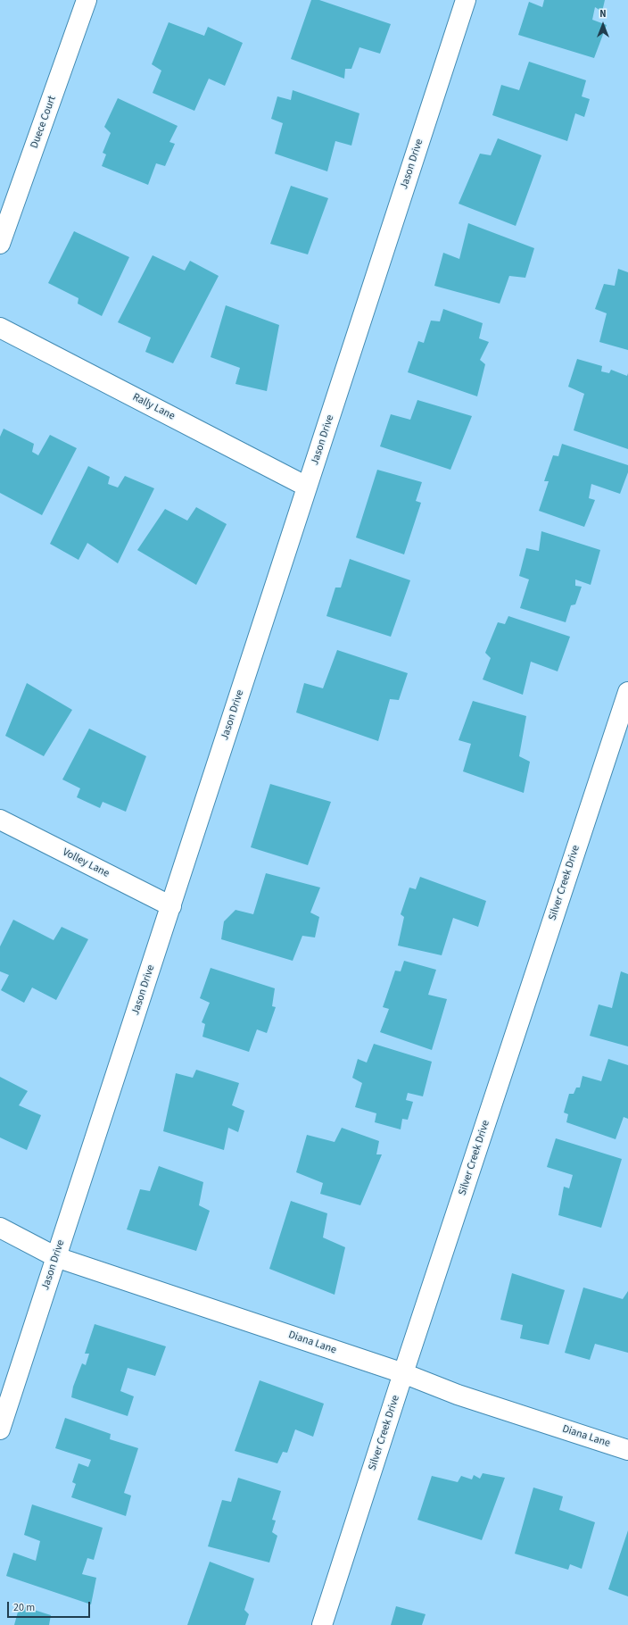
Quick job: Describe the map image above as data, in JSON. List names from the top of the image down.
{
  "streets": {
    "street": [
      "Duece Court",
      "Jason Drive",
      "Rally Lane",
      "Volley Lane",
      "Silver Creek Drive",
      "Diana Lane"
    ]
  },
  "crossings": [
    ["Jason Drive", "Rally Lane"],
    ["Jason Drive", "Volley Lane"],
    ["Jason Drive", "Diana Lane"],
    ["Silver Creek Drive", "Diana Lane"]
  ],
  "scale_bar": "20 m",
  "north": "top"
}
